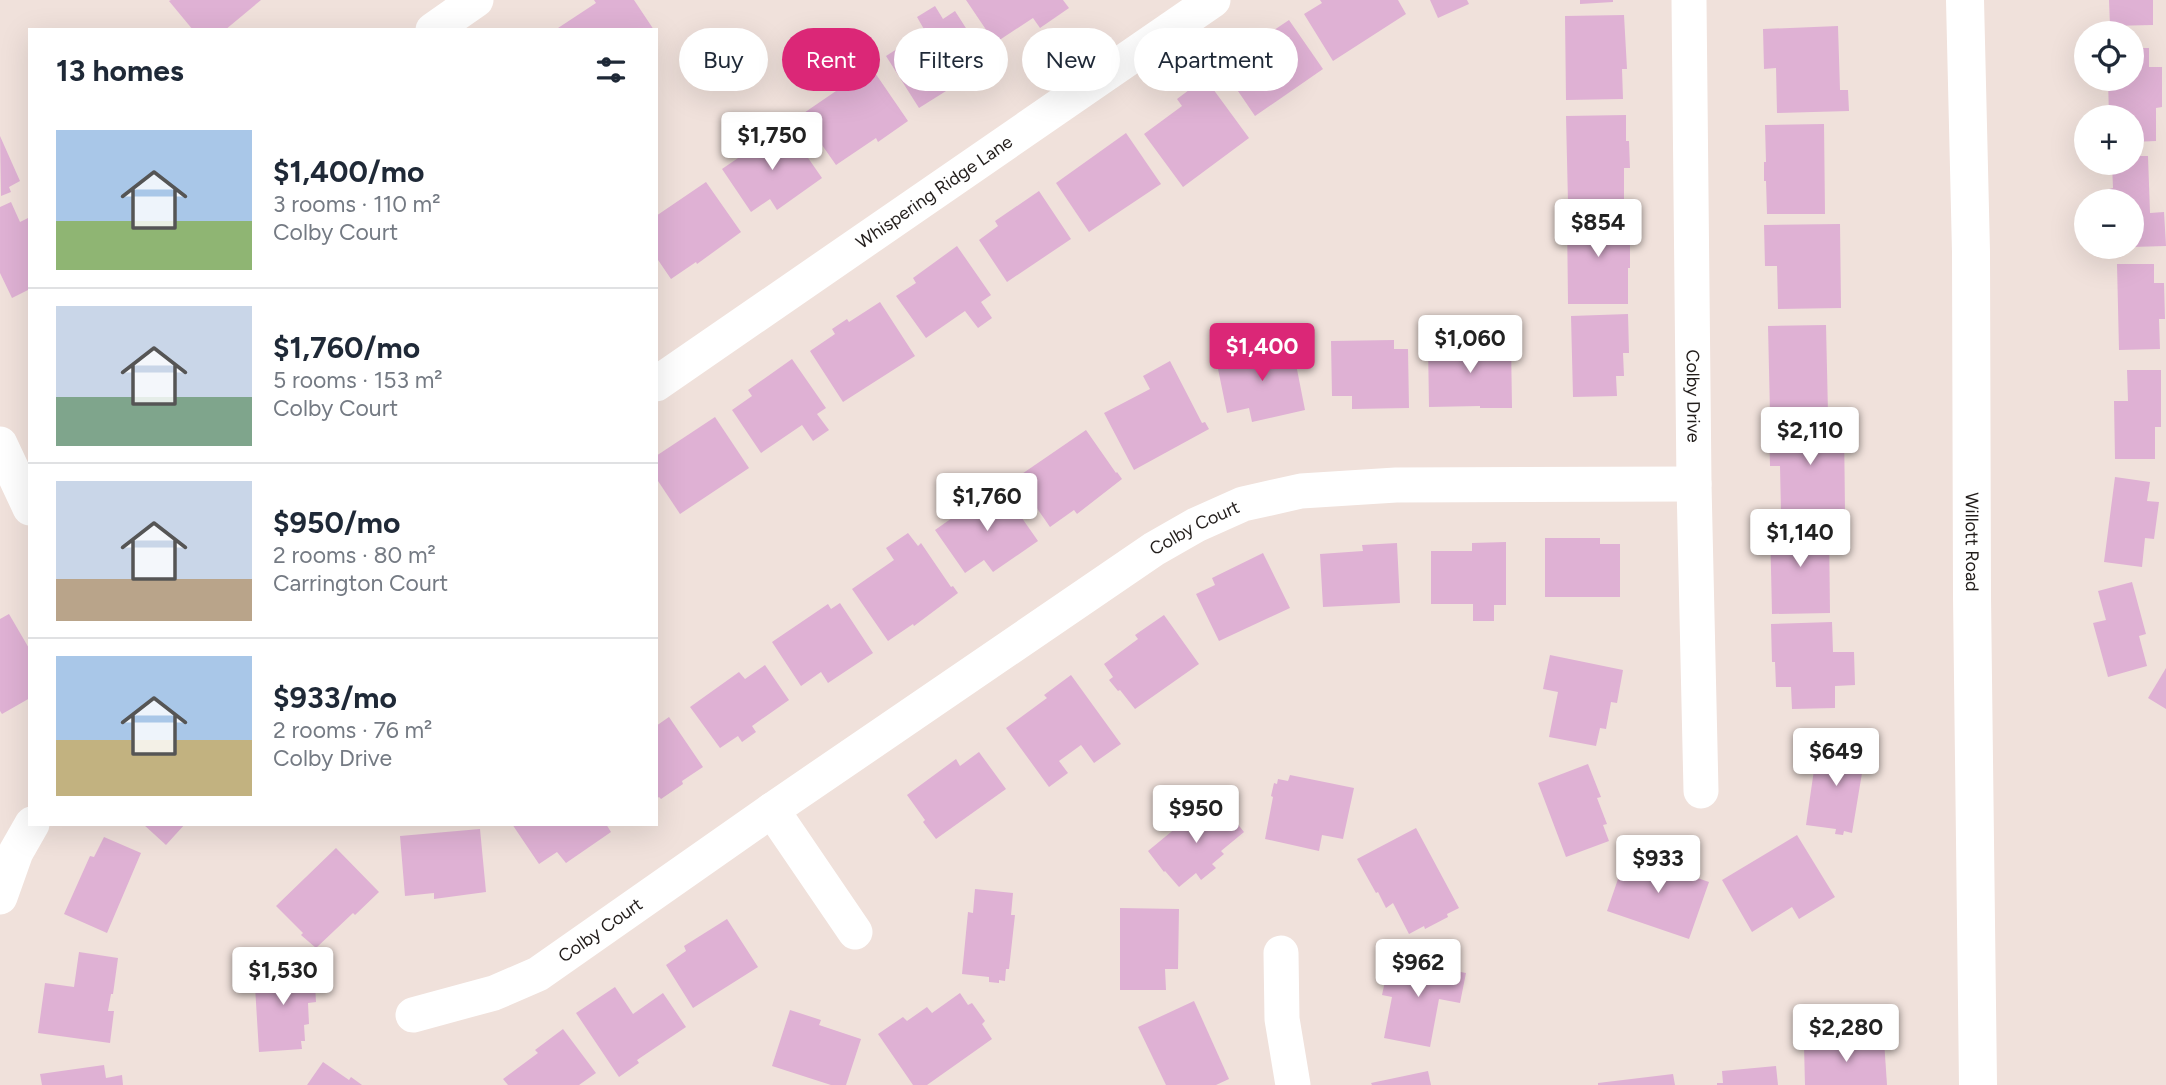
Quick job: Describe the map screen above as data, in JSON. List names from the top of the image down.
{
  "streets": {
    "main road": ["Willott Road"],
    "street": ["Whispering Ridge Lane", "Colby Drive", "Colby Court"]
  },
  "crossings": [
    ["Colby Drive", "Colby Court"]
  ],
  "page": {
    "map_buttons": ["+", "−"],
    "chip": [
      "Buy",
      "Rent",
      "Filters",
      "New",
      "Apartment"
    ],
    "heading": "13 homes",
    "price": [
      "$1,750",
      "$854",
      "$1,060",
      "$1,400",
      "$2,110",
      "$1,760",
      "$1,140",
      "$649",
      "$950",
      "$933",
      "$962",
      "$1,530",
      "$2,280"
    ],
    "list": [
      {
        "name": "$1,400/mo",
        "note": "3 rooms · 110 m² · Colby Court"
      },
      {
        "name": "$1,760/mo",
        "note": "5 rooms · 153 m² · Colby Court"
      },
      {
        "name": "$950/mo",
        "note": "2 rooms · 80 m² · Carrington Court"
      },
      {
        "name": "$933/mo",
        "note": "2 rooms · 76 m² · Colby Drive"
      }
    ]
  }
}
